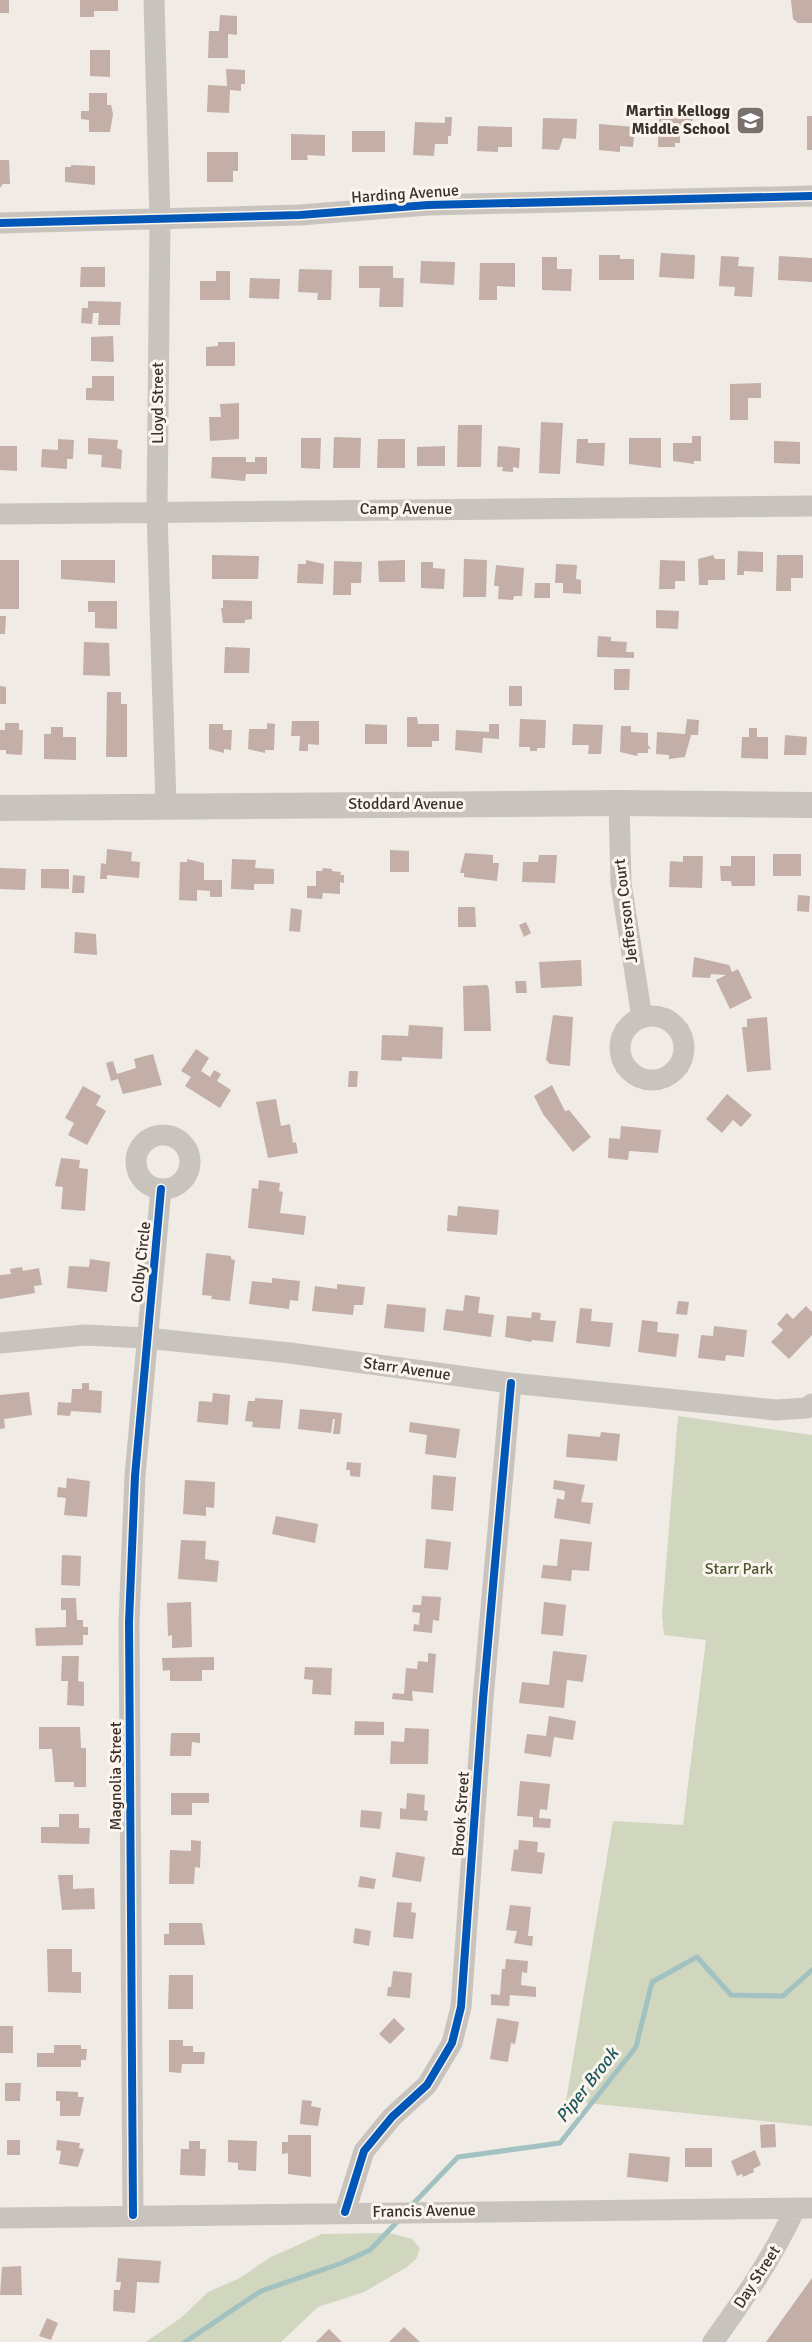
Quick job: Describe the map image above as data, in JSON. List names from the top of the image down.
{
  "streets": {
    "street": [
      "Harding Avenue",
      "Lloyd Street",
      "Camp Avenue",
      "Stoddard Avenue",
      "Jefferson Court",
      "Colby Circle",
      "Starr Avenue",
      "Magnolia Street",
      "Brook Street",
      "Francis Avenue",
      "Day Street"
    ]
  },
  "crossings": [
    ["Harding Avenue", "Lloyd Street"],
    ["Lloyd Street", "Camp Avenue"],
    ["Lloyd Street", "Stoddard Avenue"],
    ["Stoddard Avenue", "Jefferson Court"],
    ["Colby Circle", "Starr Avenue"],
    ["Colby Circle", "Magnolia Street"],
    ["Starr Avenue", "Magnolia Street"],
    ["Starr Avenue", "Brook Street"],
    ["Magnolia Street", "Francis Avenue"],
    ["Brook Street", "Francis Avenue"],
    ["Francis Avenue", "Day Street"]
  ],
  "water": ["Piper Brook"],
  "parks": ["Starr Park"],
  "places": {
    "school or university": ["Martin Kellogg Middle School"]
  }
}
